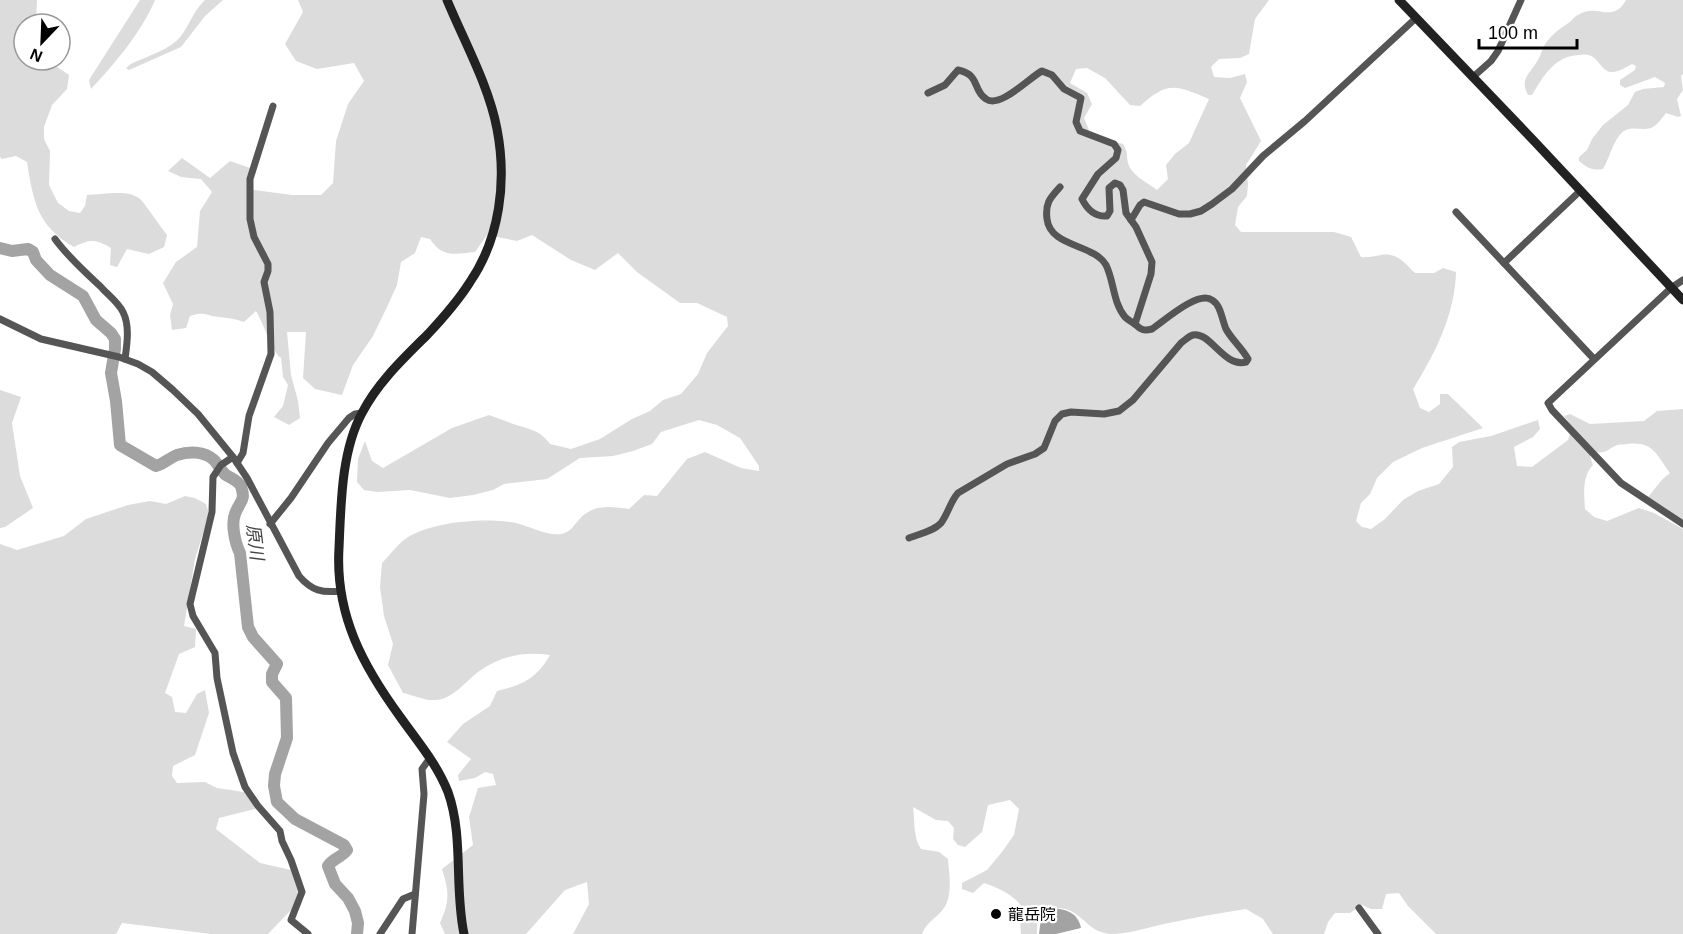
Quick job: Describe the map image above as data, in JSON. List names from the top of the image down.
{
  "water": ["原川"],
  "places": ["龍岳院"],
  "scale_bar": "100 m",
  "north": "bottom left"
}
